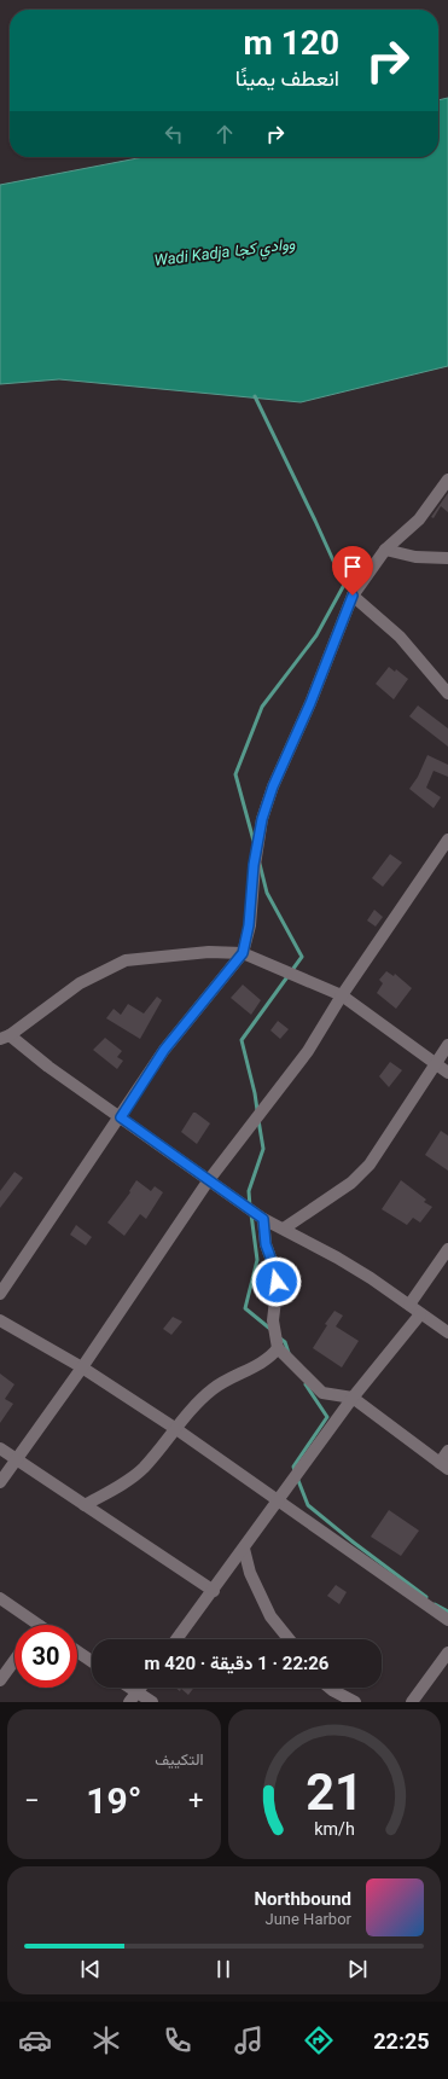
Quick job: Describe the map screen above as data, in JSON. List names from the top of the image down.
{
  "water": ["Wadi Kadja ووادي كجا"],
  "page": {
    "turn": ["120 m", "انعطف يمينًا"],
    "limit": "30",
    "trip": "22:26 · 1 دقيقة · 420 m",
    "tile": "التكييف",
    "heat": ["−", "19°", "+"],
    "song": ["Northbound", "June Harbor"],
    "tabs": "22:25",
    "gauge": ["21", "km/h"]
  }
}
